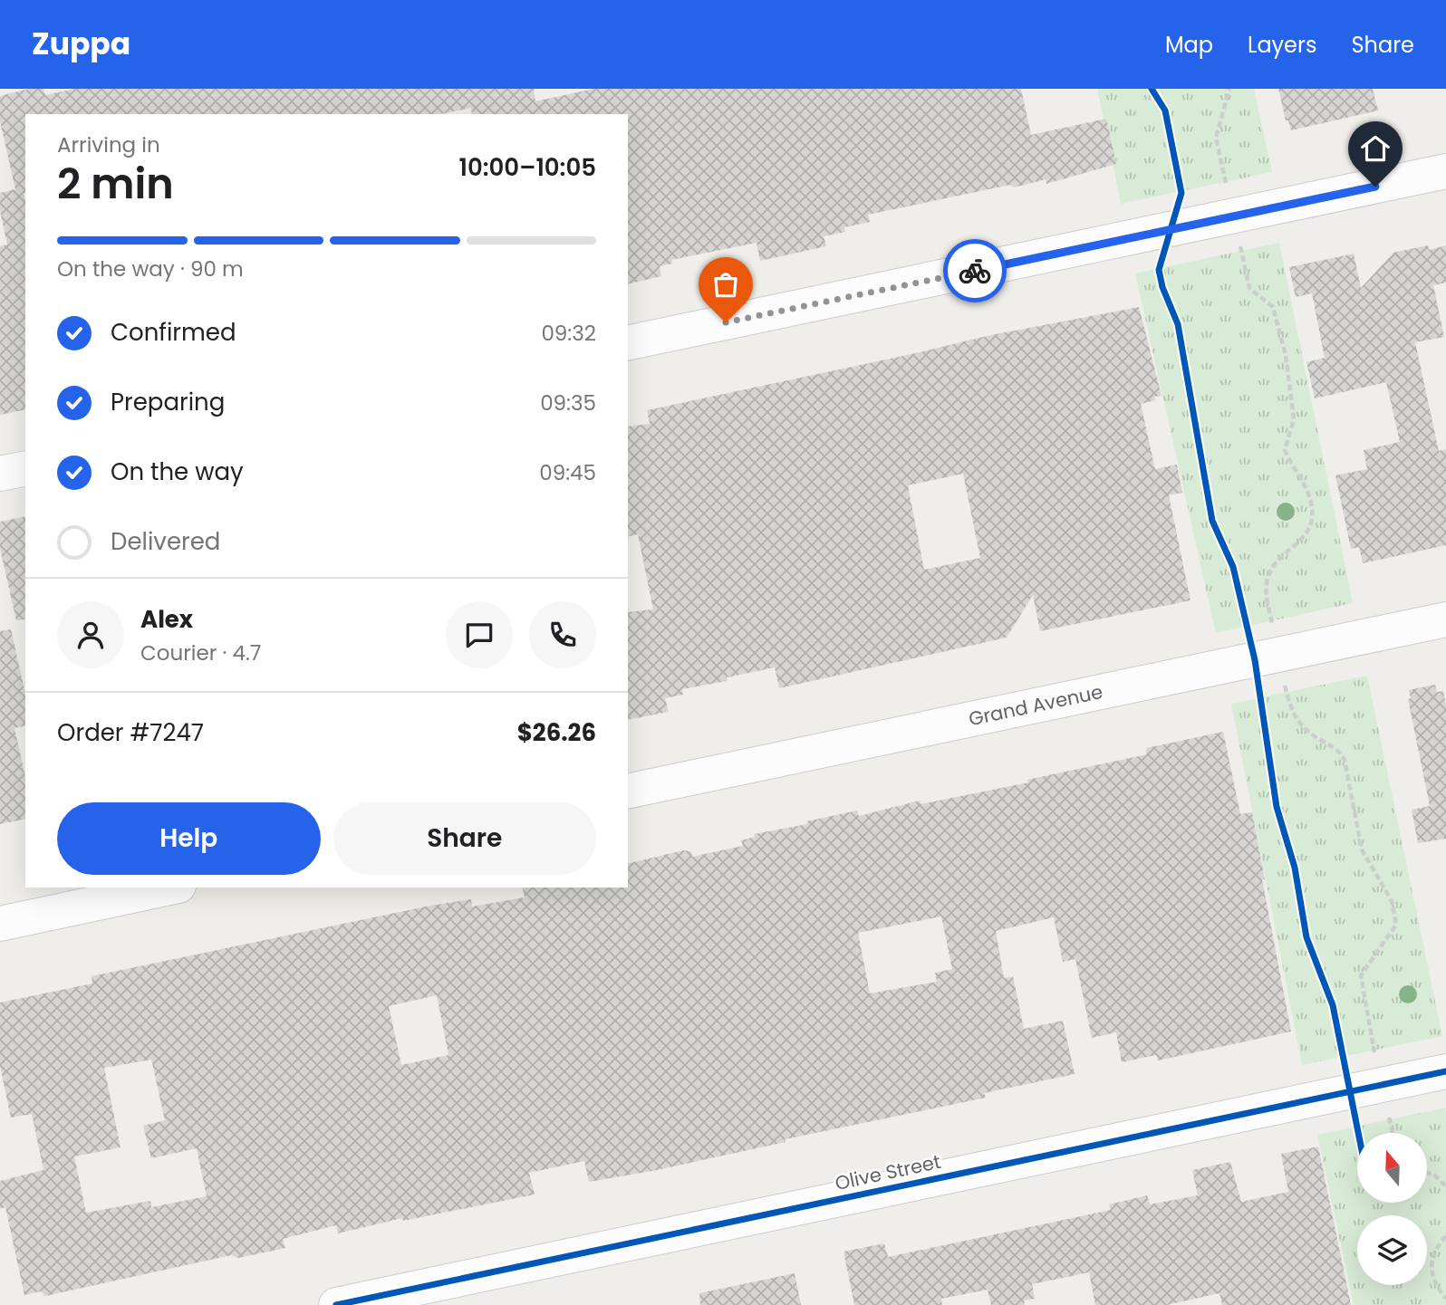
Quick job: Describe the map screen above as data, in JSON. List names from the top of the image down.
{
  "streets": {
    "street": ["Grand Avenue", "Olive Street"]
  },
  "north": "top",
  "page": {
    "header": "Zuppa",
    "nav": ["Map", "Layers", "Share"],
    "heading": ["2 min", "Arriving in", "10:00–10:05"],
    "panel": [
      "Alex",
      "Courier · 4.7",
      "Order #7247",
      "$26.26"
    ],
    "bar": "On the way · 90 m",
    "list": [
      ["Confirmed", "09:32"],
      ["Preparing", "09:35"],
      ["On the way", "09:45"],
      "Delivered"
    ],
    "buttons": ["Help", "Share"]
  }
}
